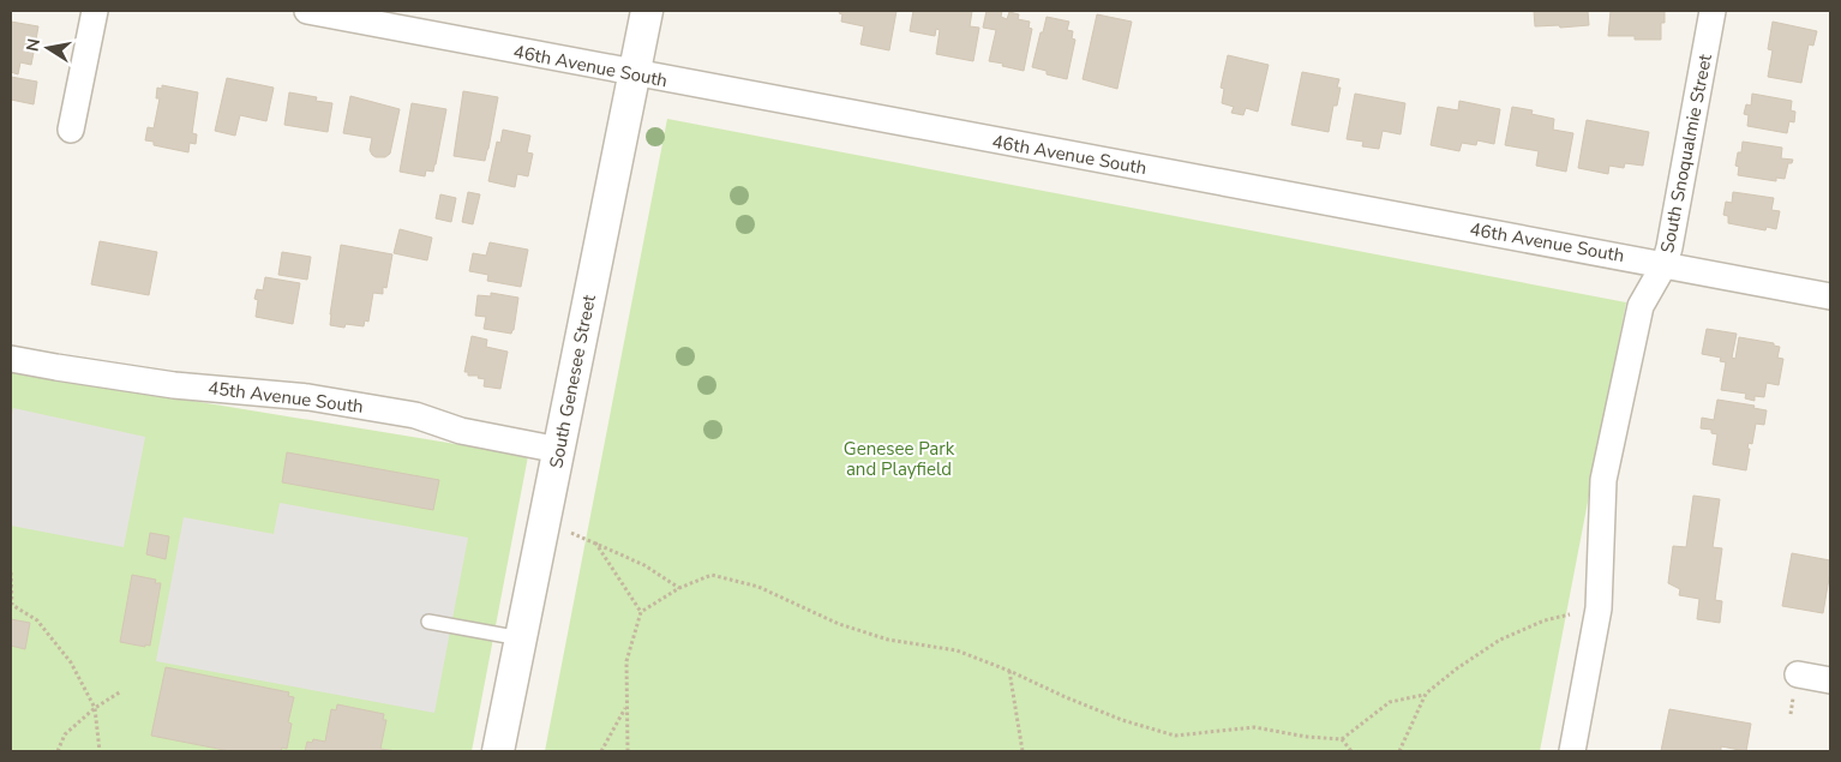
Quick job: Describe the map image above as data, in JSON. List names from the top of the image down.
{
  "streets": {
    "street": [
      "46th Avenue South",
      "South Snoqualmie Street",
      "South Genesee Street",
      "45th Avenue South"
    ]
  },
  "crossings": [
    ["46th Avenue South", "South Snoqualmie Street"],
    ["46th Avenue South", "South Genesee Street"],
    ["South Genesee Street", "45th Avenue South"]
  ],
  "parks": ["Genesee Park and Playfield"],
  "north": "left"
}
